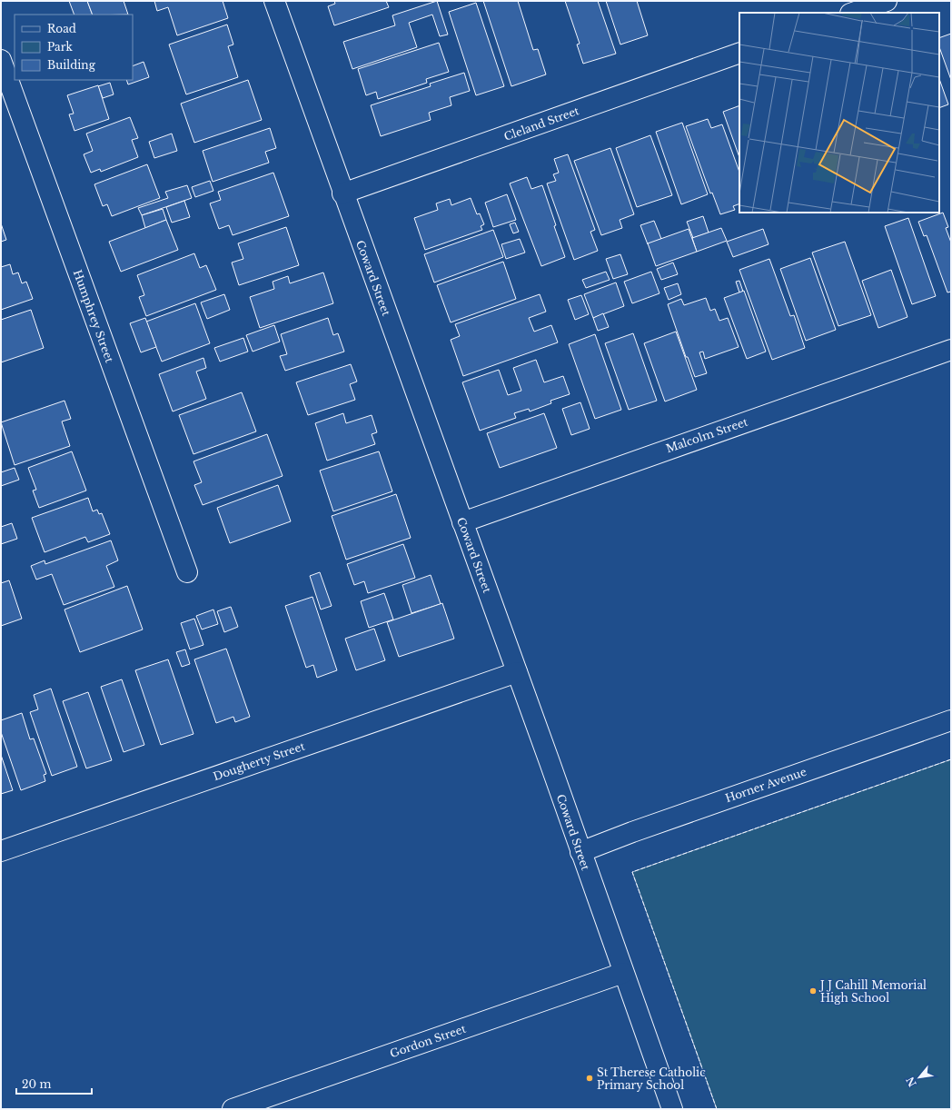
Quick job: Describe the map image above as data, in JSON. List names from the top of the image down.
{
  "streets": {
    "street": [
      "Cleland Street",
      "Coward Street",
      "Humphrey Street",
      "Malcolm Street",
      "Dougherty Street",
      "Horner Avenue",
      "Gordon Street"
    ]
  },
  "crossings": [
    ["Cleland Street", "Coward Street"],
    ["Coward Street", "Malcolm Street"],
    ["Coward Street", "Dougherty Street"],
    ["Coward Street", "Horner Avenue"],
    ["Coward Street", "Gordon Street"]
  ],
  "places": ["J J Cahill Memorial High School", "St Therese Catholic Primary School"],
  "legend": ["Road", "Park", "Building"],
  "scale_bar": "20 m",
  "north": "bottom left"
}
